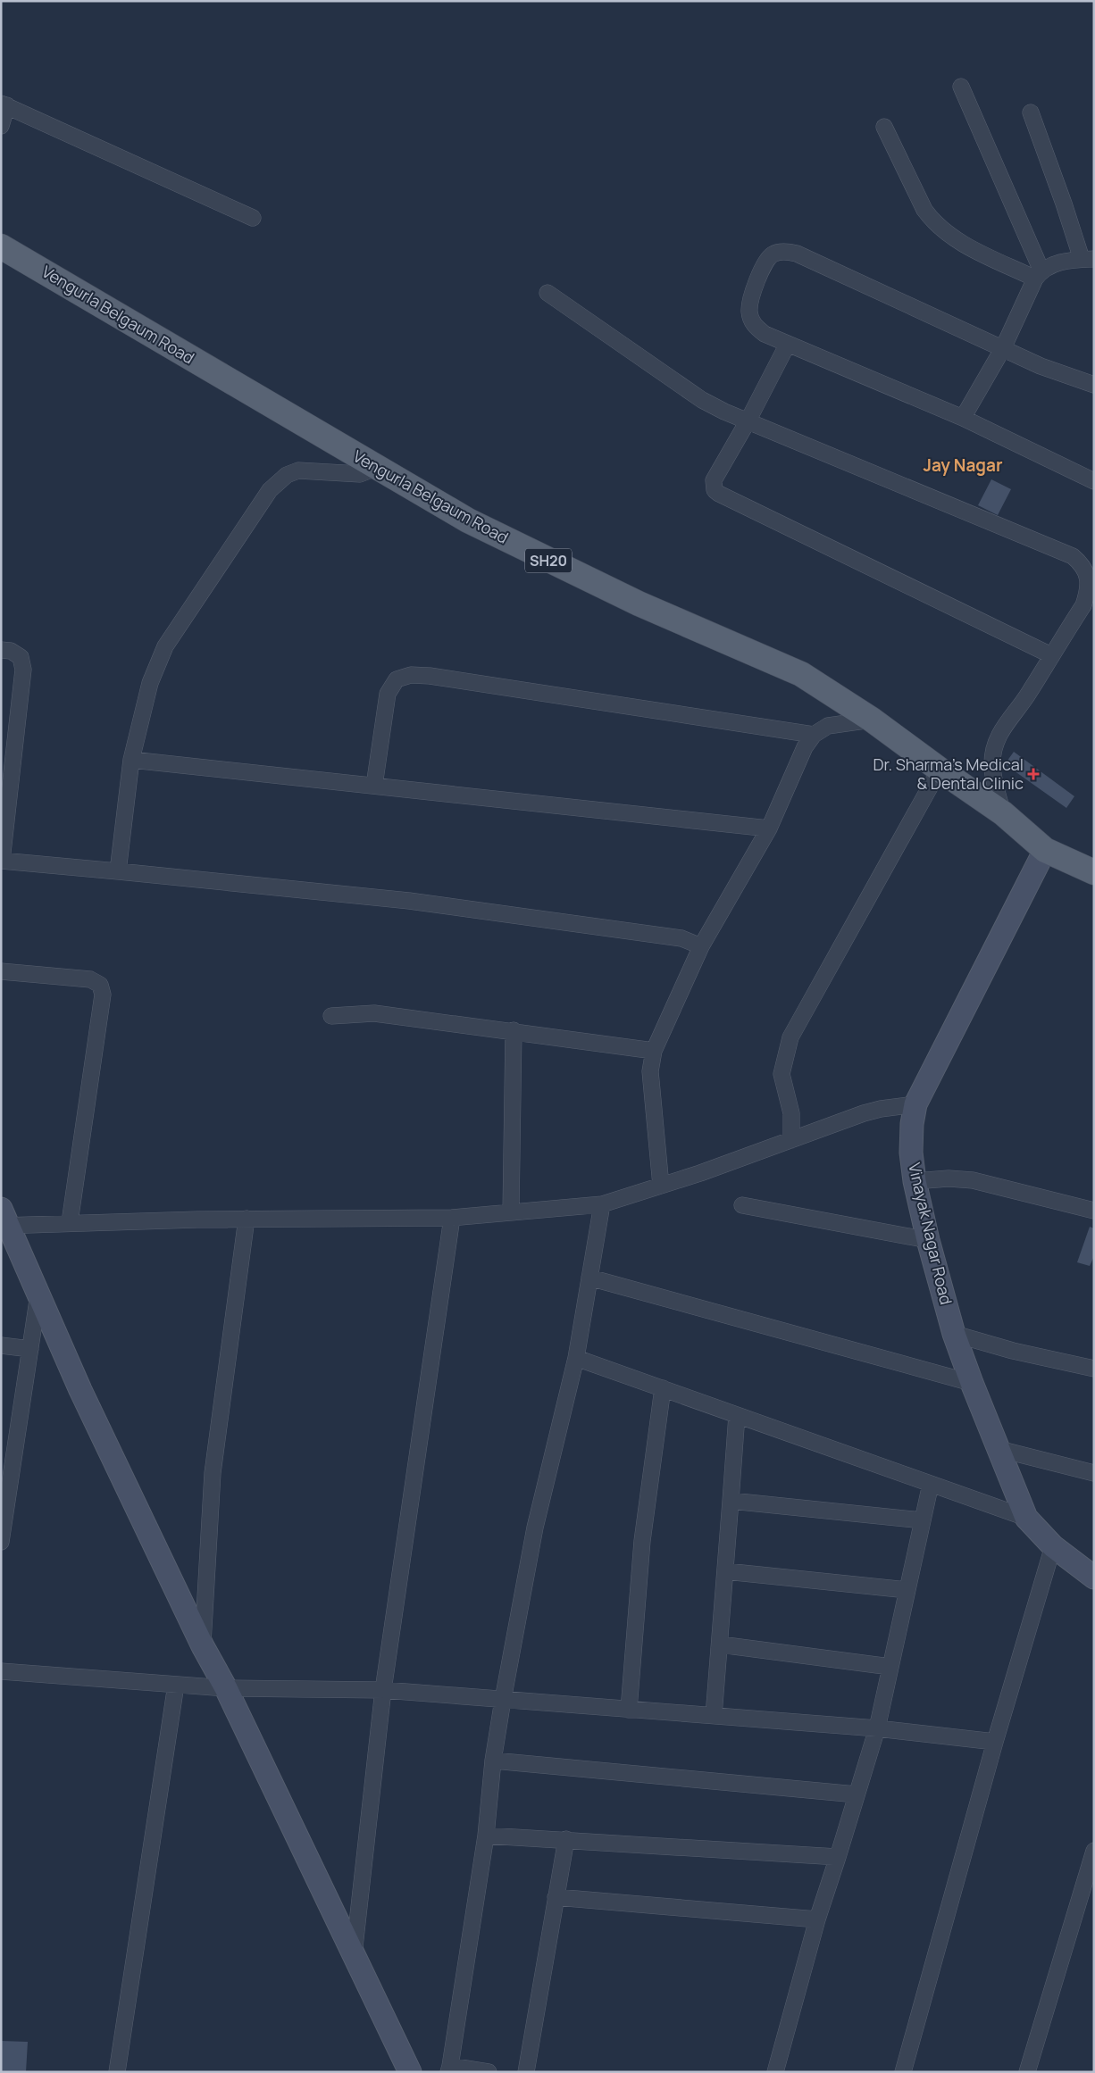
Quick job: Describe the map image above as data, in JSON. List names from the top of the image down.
{
  "streets": {
    "main road": ["Vengurla Belgaum Road", "SH20", "Vinayak Nagar Road"]
  },
  "crossings": [
    ["Vengurla Belgaum Road", "Vinayak Nagar Road"]
  ],
  "districts": ["Jay Nagar"],
  "places": {
    "health": ["Dr. Sharma's Medical & Dental Clinic"]
  }
}
